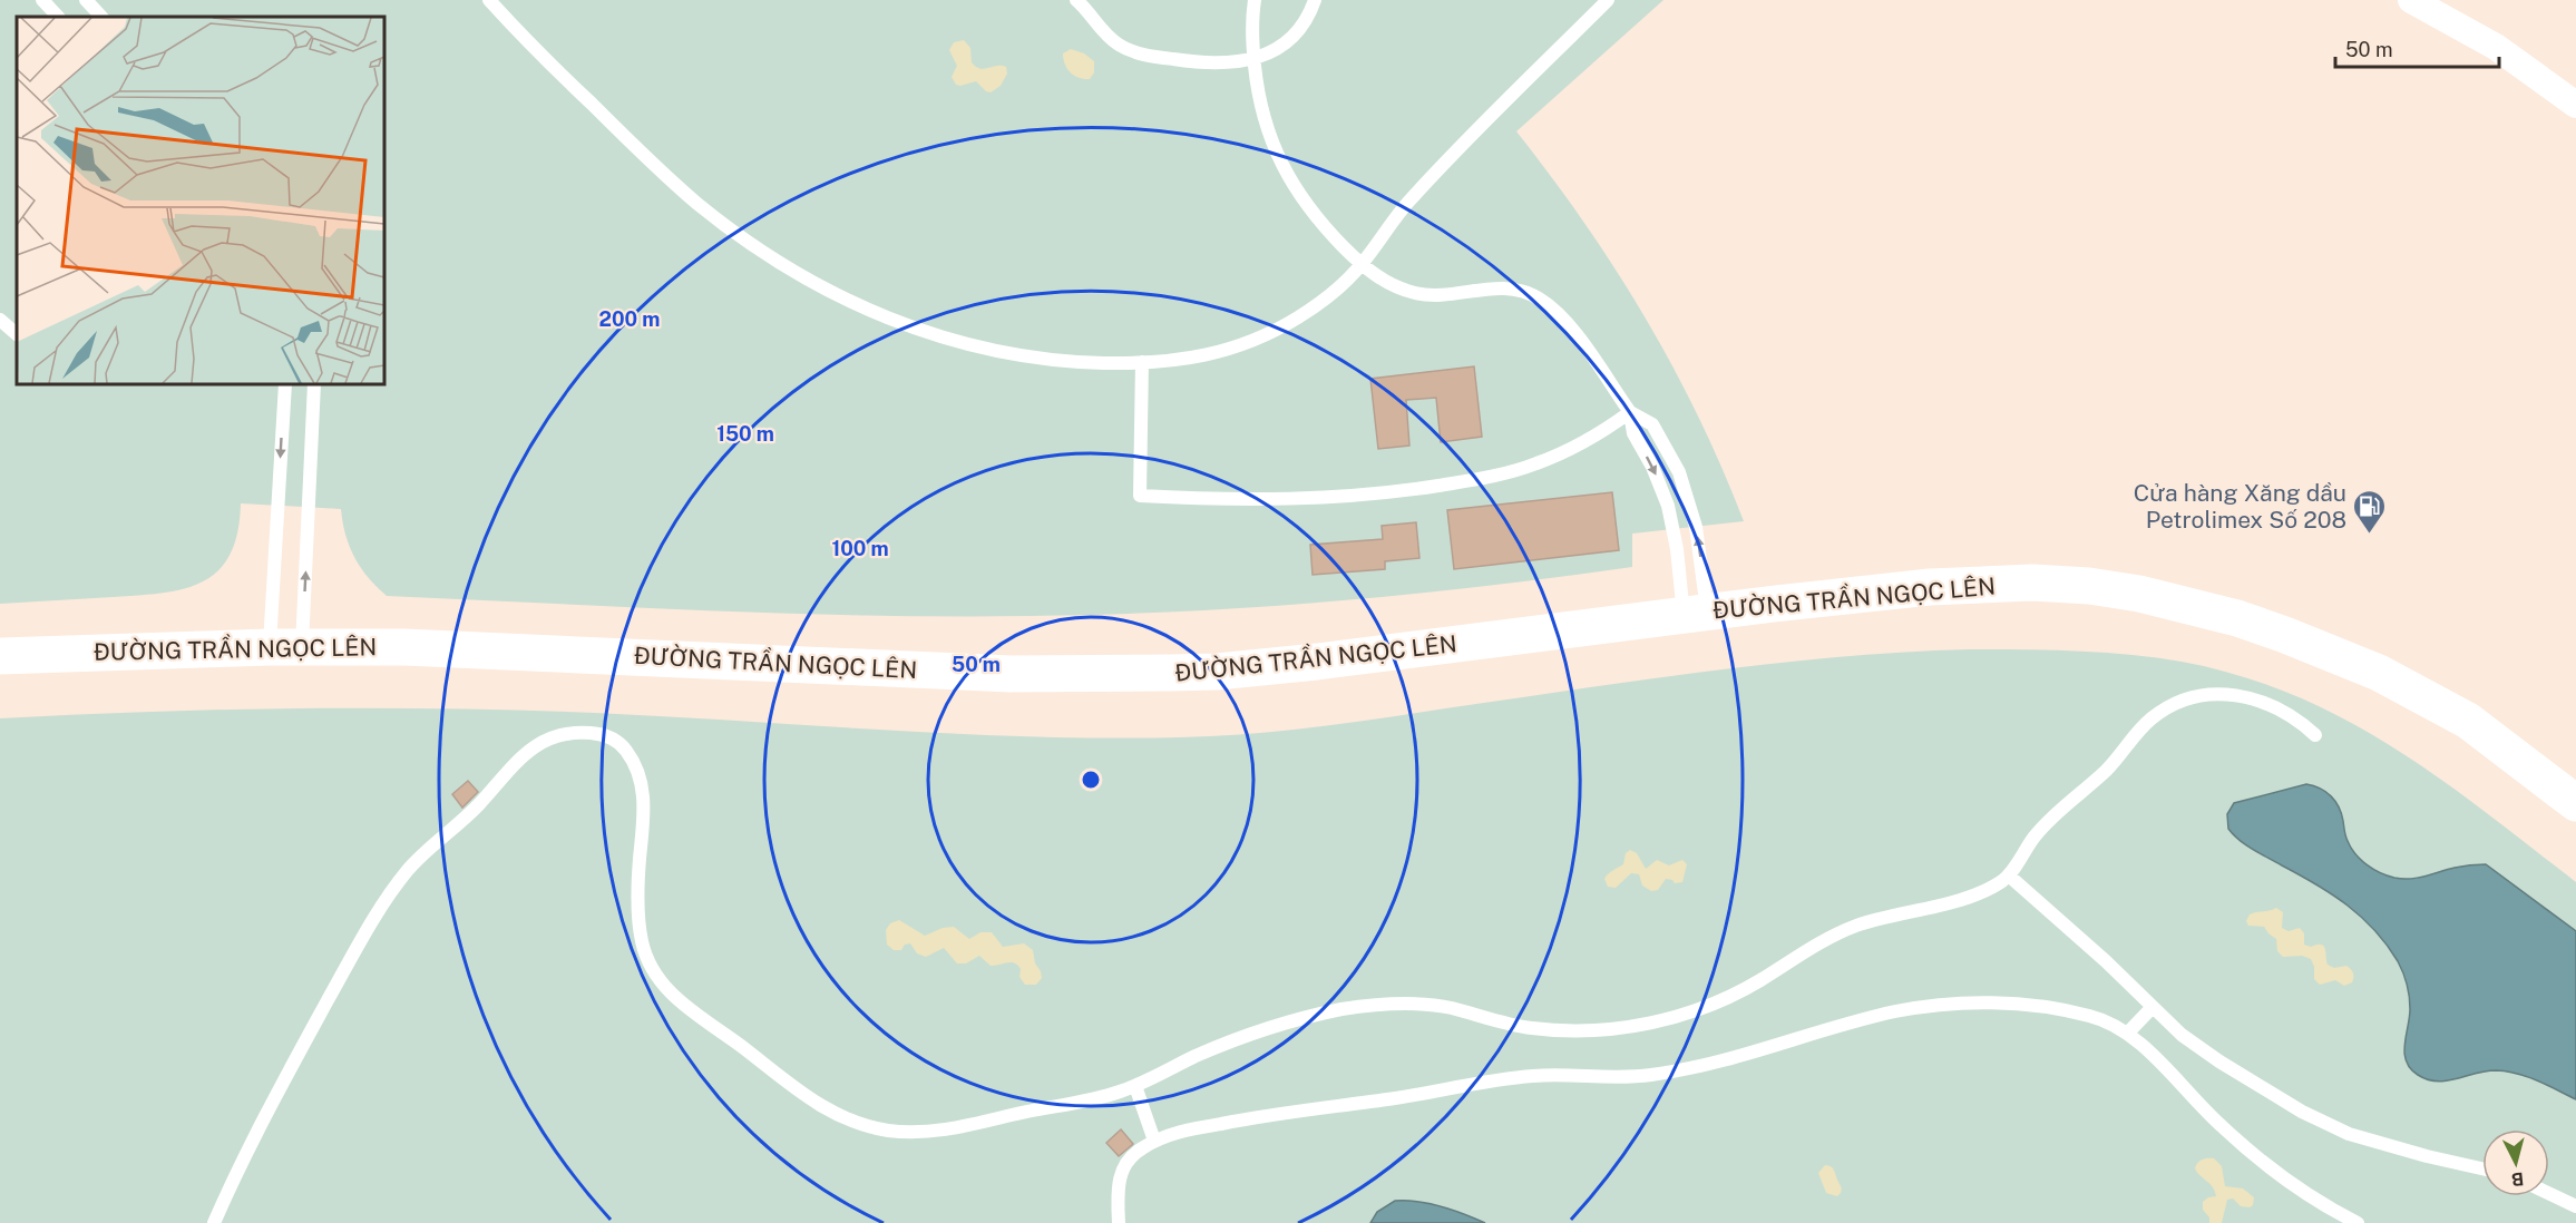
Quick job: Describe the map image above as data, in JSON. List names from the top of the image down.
{
  "streets": {
    "street": ["ĐƯỜNG TRẦN NGỌC LÊN"]
  },
  "places": {
    "fuel station": ["Cửa hàng Xăng dầu Petrolimex Số 208"]
  },
  "scale_bar": "50 m",
  "north": "bottom",
  "rings": [
    "200 m",
    "150 m",
    "100 m",
    "50 m"
  ]
}
